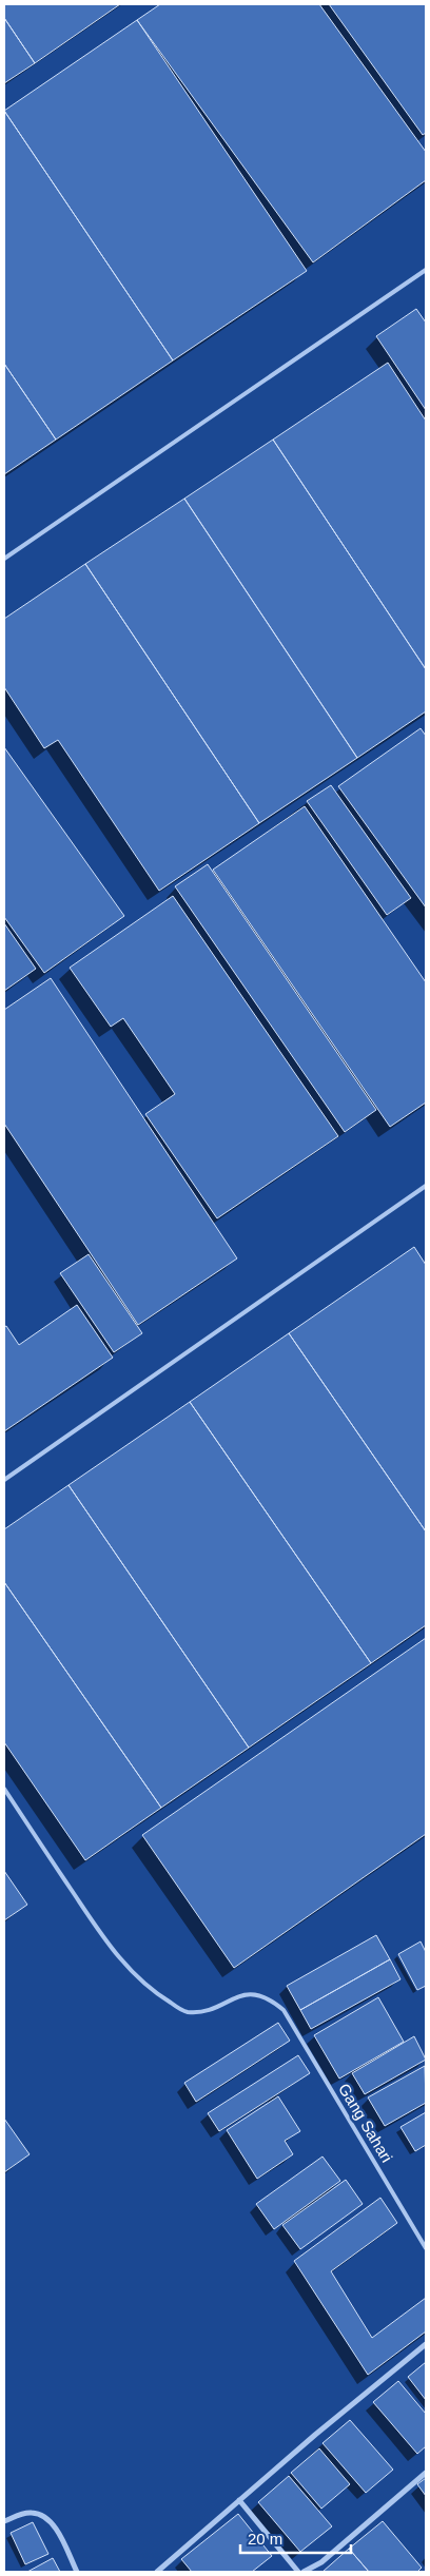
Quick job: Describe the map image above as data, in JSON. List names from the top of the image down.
{
  "streets": {
    "lane": ["Gang Sahari"]
  },
  "scale_bar": "20 m"
}
